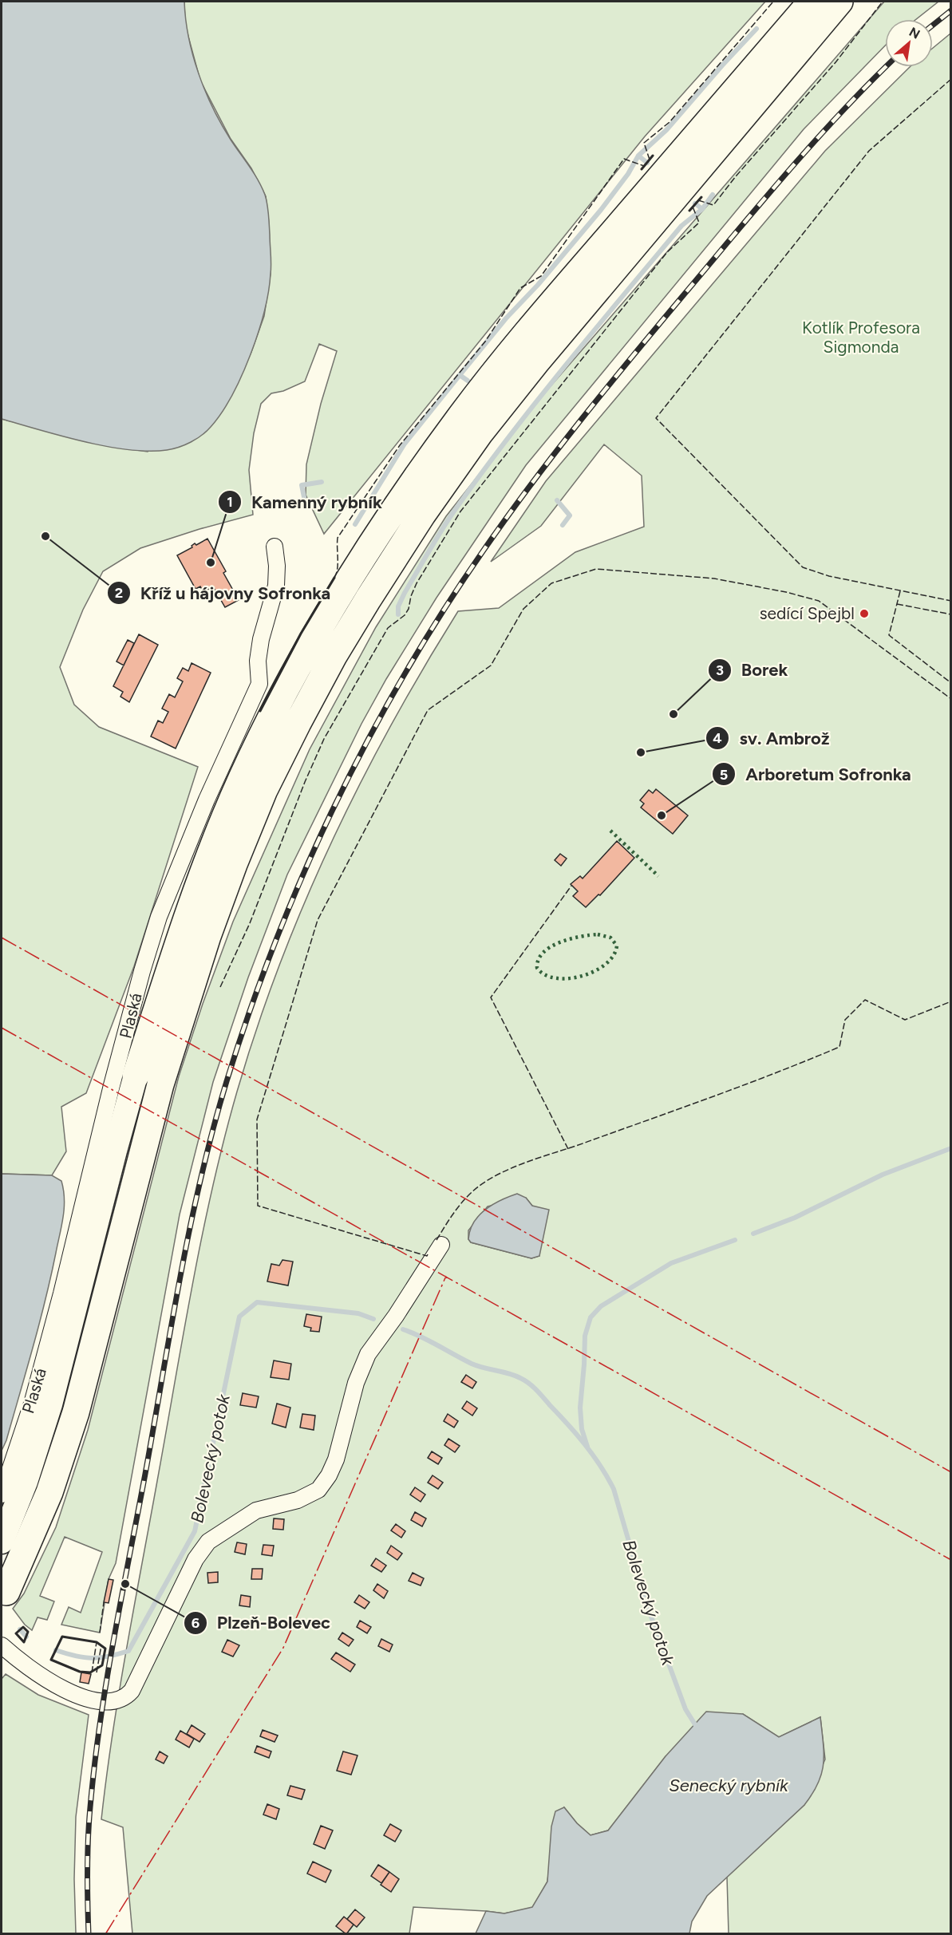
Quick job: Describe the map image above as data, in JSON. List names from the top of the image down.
{
  "streets": {
    "main road": ["Plaská"]
  },
  "water": ["Bolevecký potok", "Senecký rybník"],
  "parks": ["Kotlík Profesora Sigmonda"],
  "places": [
    "Kříž u hájovny Sofronka",
    "Kamenný rybník",
    "sedící Spejbl",
    "Borek",
    "sv. Ambrož",
    "Arboretum Sofronka",
    "Plzeň-Bolevec"
  ],
  "north": "top right"
}
